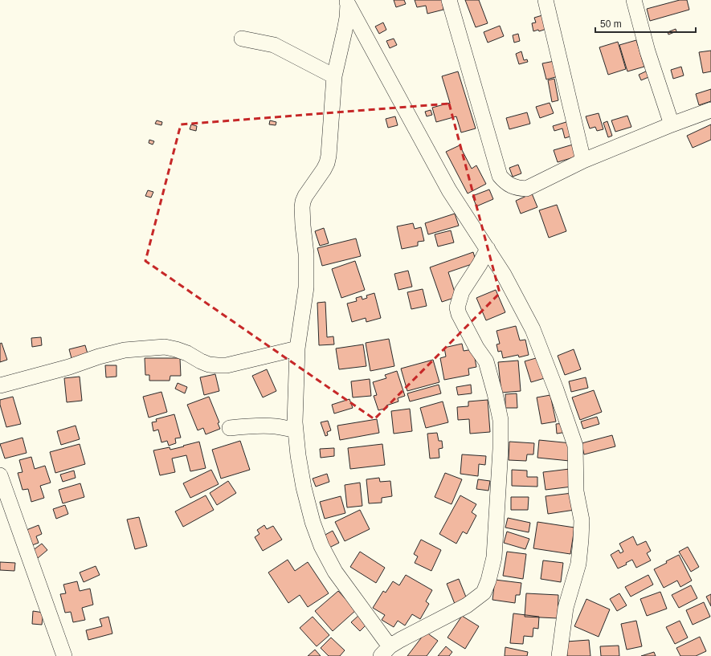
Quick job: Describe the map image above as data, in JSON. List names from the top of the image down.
{
  "scale_bar": "50 m"
}
